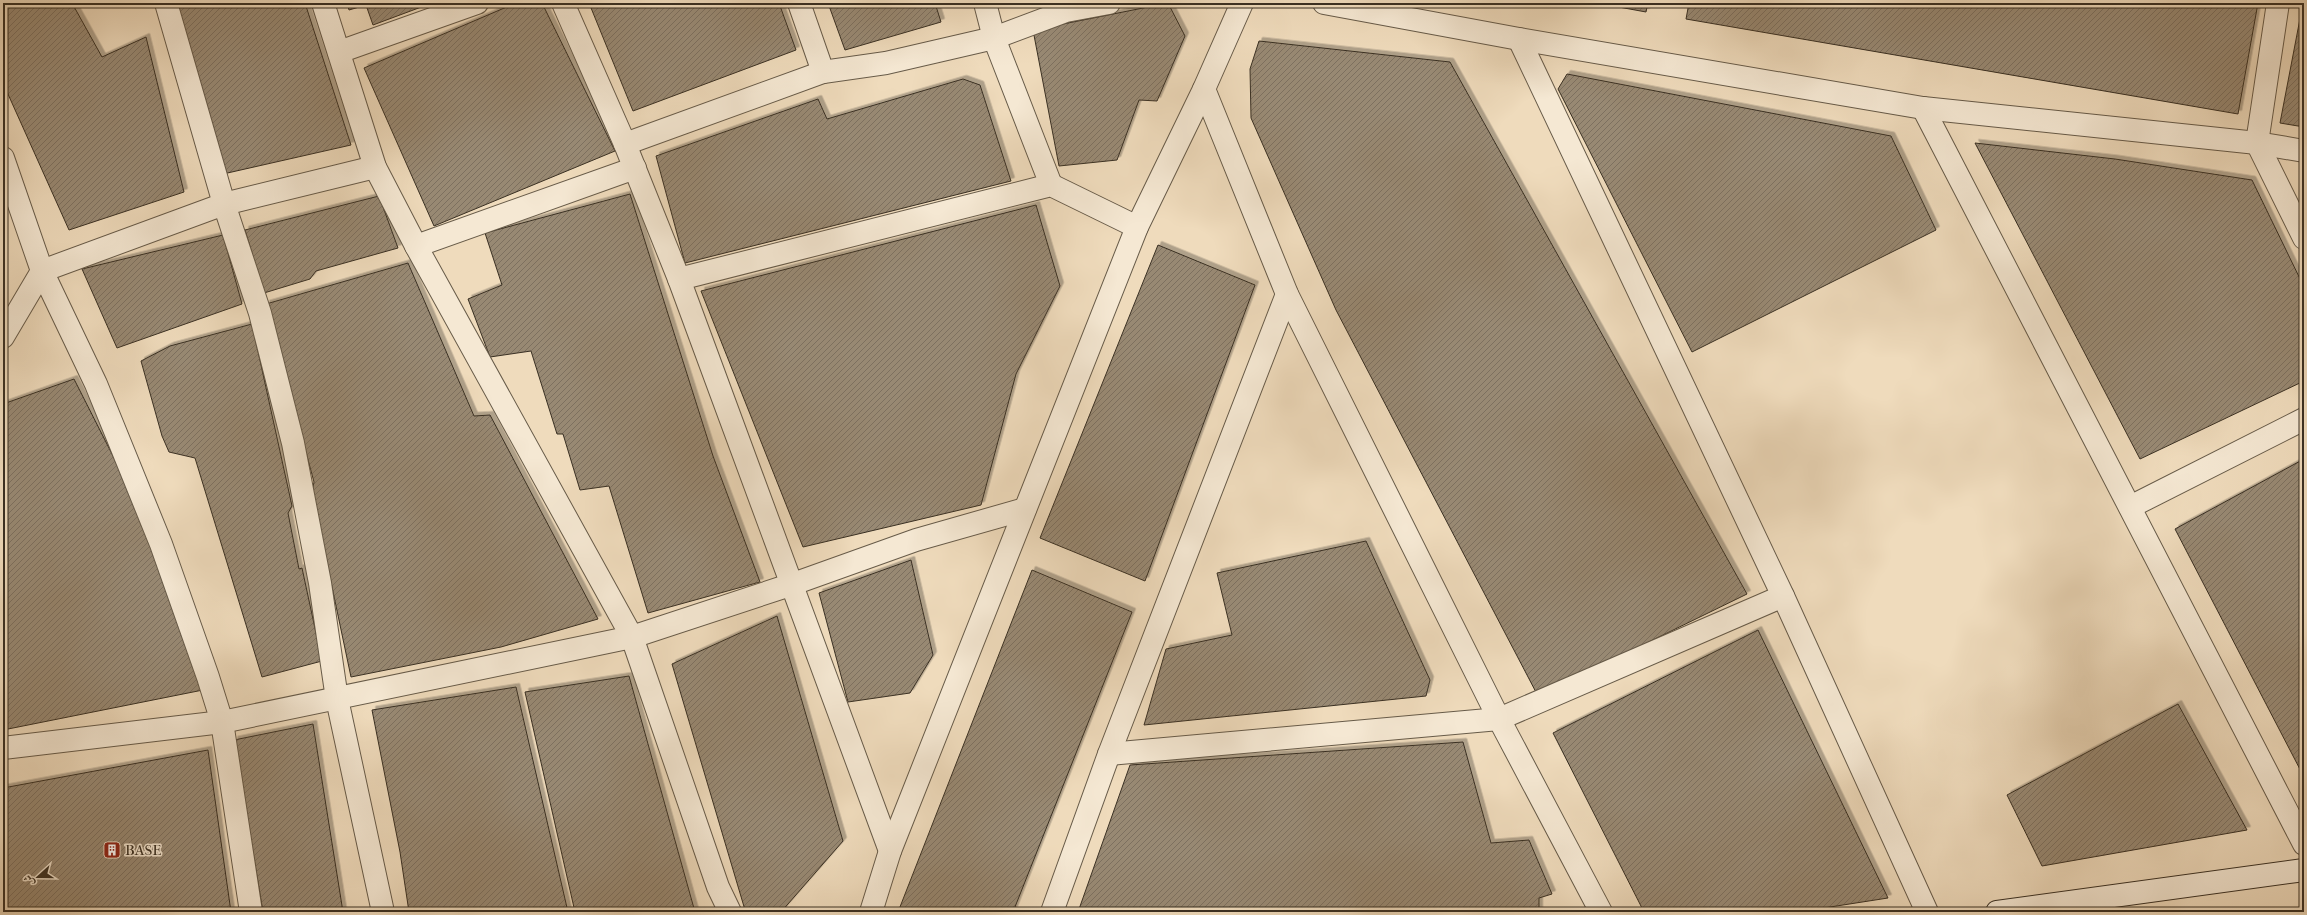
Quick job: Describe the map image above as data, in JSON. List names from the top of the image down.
{
  "places": {
    "building": ["BASE"]
  },
  "north": "left"
}
